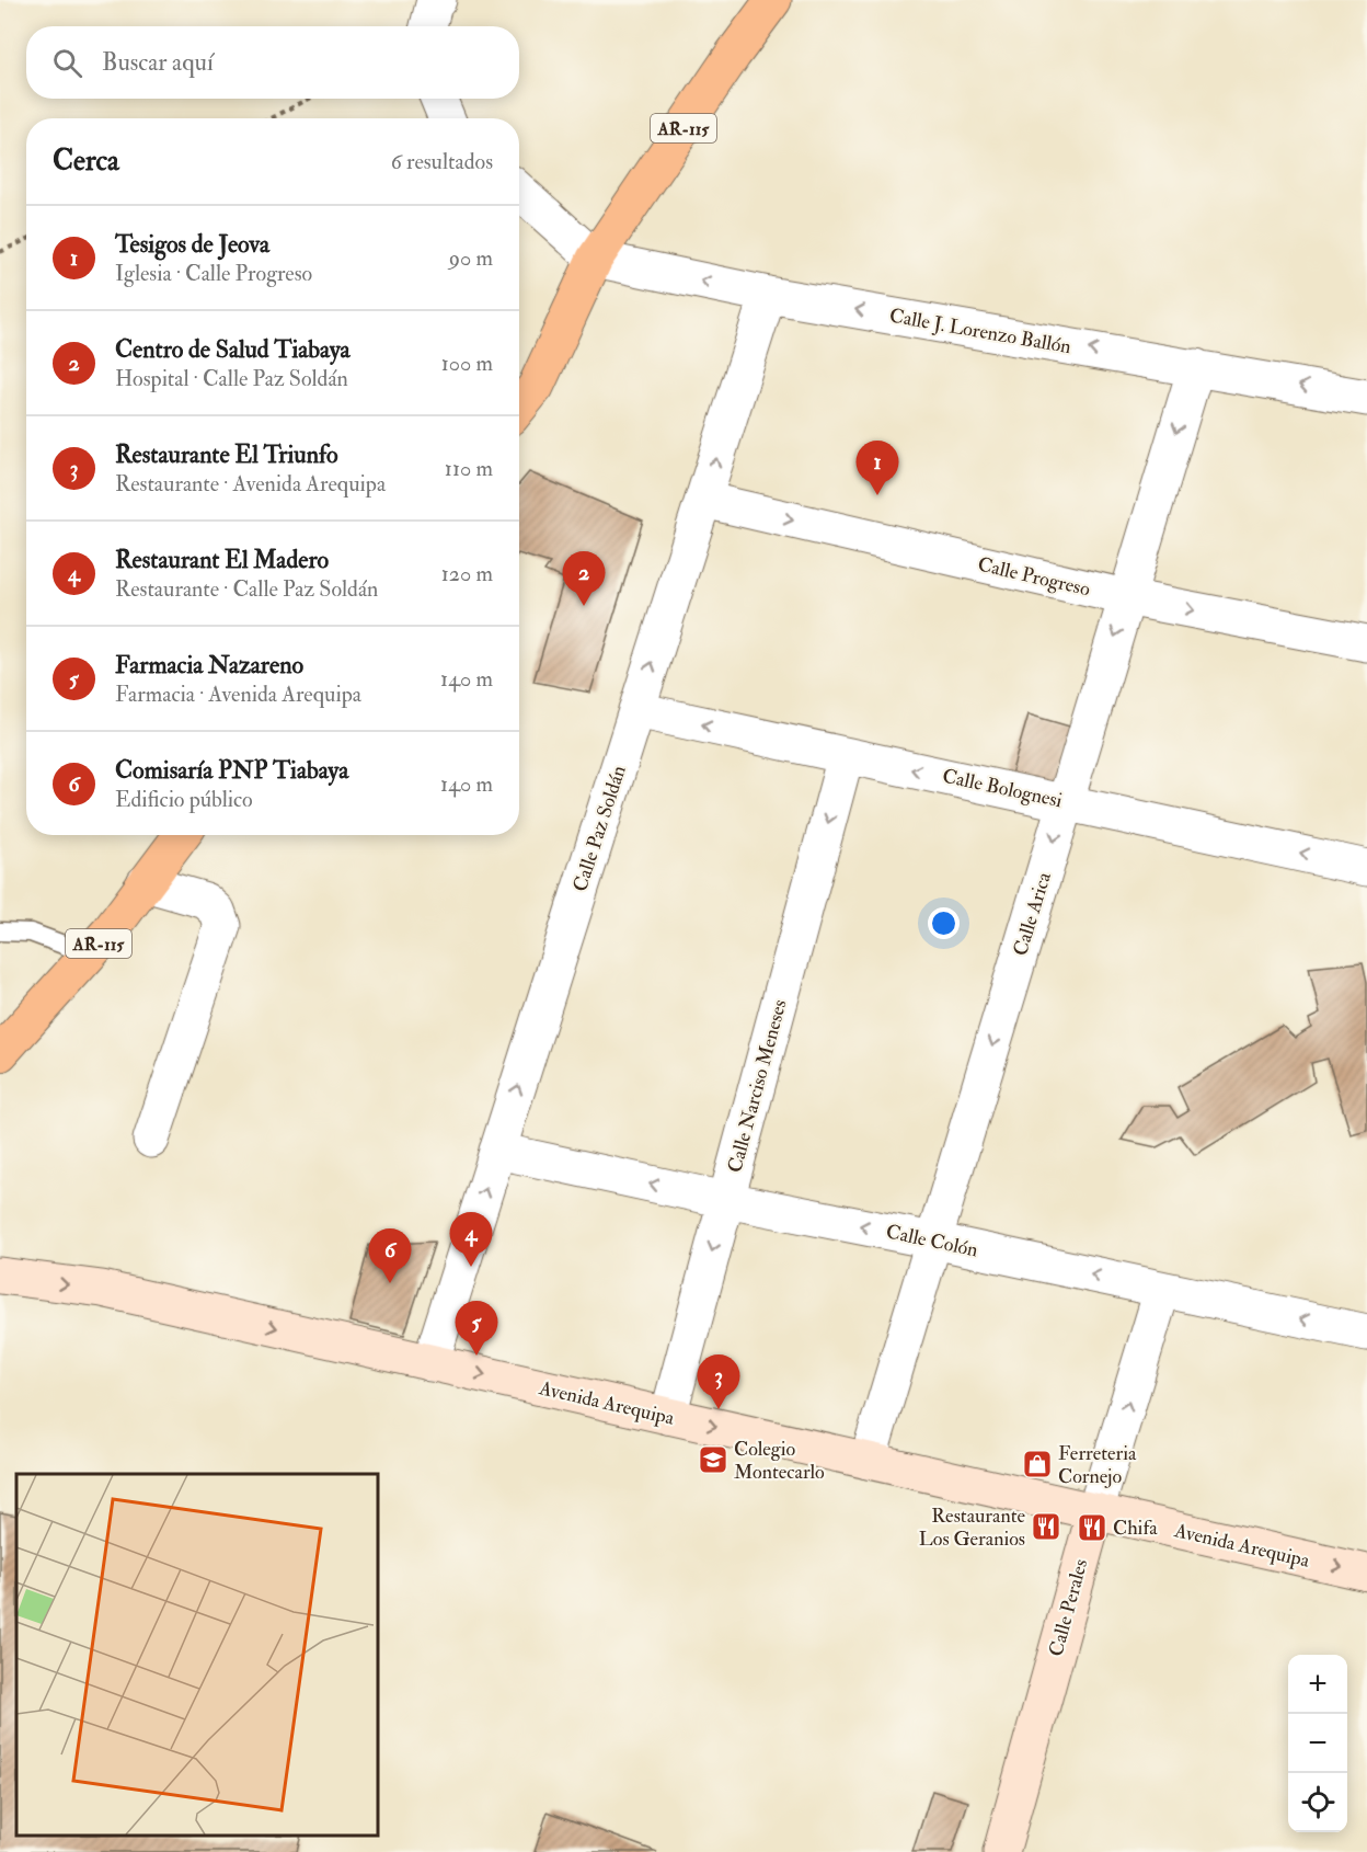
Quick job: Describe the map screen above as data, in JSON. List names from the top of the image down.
{
  "streets": {
    "main road": ["AR-115", "Avenida Arequipa", "Calle Perales"],
    "street": [
      "Calle J. Lorenzo Ballón",
      "Calle Progreso",
      "Calle Bolognesi",
      "Calle Paz Soldán",
      "Calle Arica",
      "Calle Narciso Meneses",
      "Calle Colón"
    ]
  },
  "crossings": [
    ["AR-115", "Calle J. Lorenzo Ballón"],
    ["Calle J. Lorenzo Ballón", "Calle Paz Soldán"],
    ["Calle J. Lorenzo Ballón", "Calle Arica"],
    ["Calle Progreso", "Calle Paz Soldán"],
    ["Calle Progreso", "Calle Arica"],
    ["Calle Bolognesi", "Calle Paz Soldán"],
    ["Calle Bolognesi", "Calle Arica"],
    ["Calle Bolognesi", "Calle Narciso Meneses"],
    ["Calle Paz Soldán", "Calle Colón"],
    ["Calle Paz Soldán", "Avenida Arequipa"],
    ["Calle Arica", "Calle Colón"],
    ["Calle Arica", "Avenida Arequipa"],
    ["Calle Narciso Meneses", "Calle Colón"],
    ["Calle Narciso Meneses", "Avenida Arequipa"],
    ["Calle Colón", "Calle Perales"],
    ["Avenida Arequipa", "Calle Perales"]
  ],
  "one_way": [
    "Calle J. Lorenzo Ballón",
    "Calle Progreso",
    "Calle Bolognesi",
    "Calle Paz Soldán",
    "Calle Arica",
    "Calle Narciso Meneses",
    "Calle Colón",
    "Avenida Arequipa",
    "Calle Perales"
  ],
  "places": {
    "school or university": ["Colegio Montecarlo"],
    "shop": ["Ferreteria Cornejo"],
    "restaurant": ["Restaurante Los Geranios", "Chifa"]
  },
  "page": {
    "search": "Buscar aquí",
    "heading": ["Cerca", "6 resultados"],
    "list": [
      {
        "mark": "1",
        "name": "Tesigos de Jeova",
        "note": "Iglesia · Calle Progreso",
        "value": "90 m"
      },
      {
        "mark": "2",
        "name": "Centro de Salud Tiabaya",
        "note": "Hospital · Calle Paz Soldán",
        "value": "100 m"
      },
      {
        "mark": "3",
        "name": "Restaurante El Triunfo",
        "note": "Restaurante · Avenida Arequipa",
        "value": "110 m"
      },
      {
        "mark": "4",
        "name": "Restaurant El Madero",
        "note": "Restaurante · Calle Paz Soldán",
        "value": "120 m"
      },
      {
        "mark": "5",
        "name": "Farmacia Nazareno",
        "note": "Farmacia · Avenida Arequipa",
        "value": "140 m"
      },
      {
        "mark": "6",
        "name": "Comisaría PNP Tiabaya",
        "note": "Edificio público",
        "value": "140 m"
      }
    ],
    "pins": [
      "1",
      "2",
      "4",
      "6",
      "5",
      "3"
    ],
    "map_buttons": ["+", "−"]
  }
}
